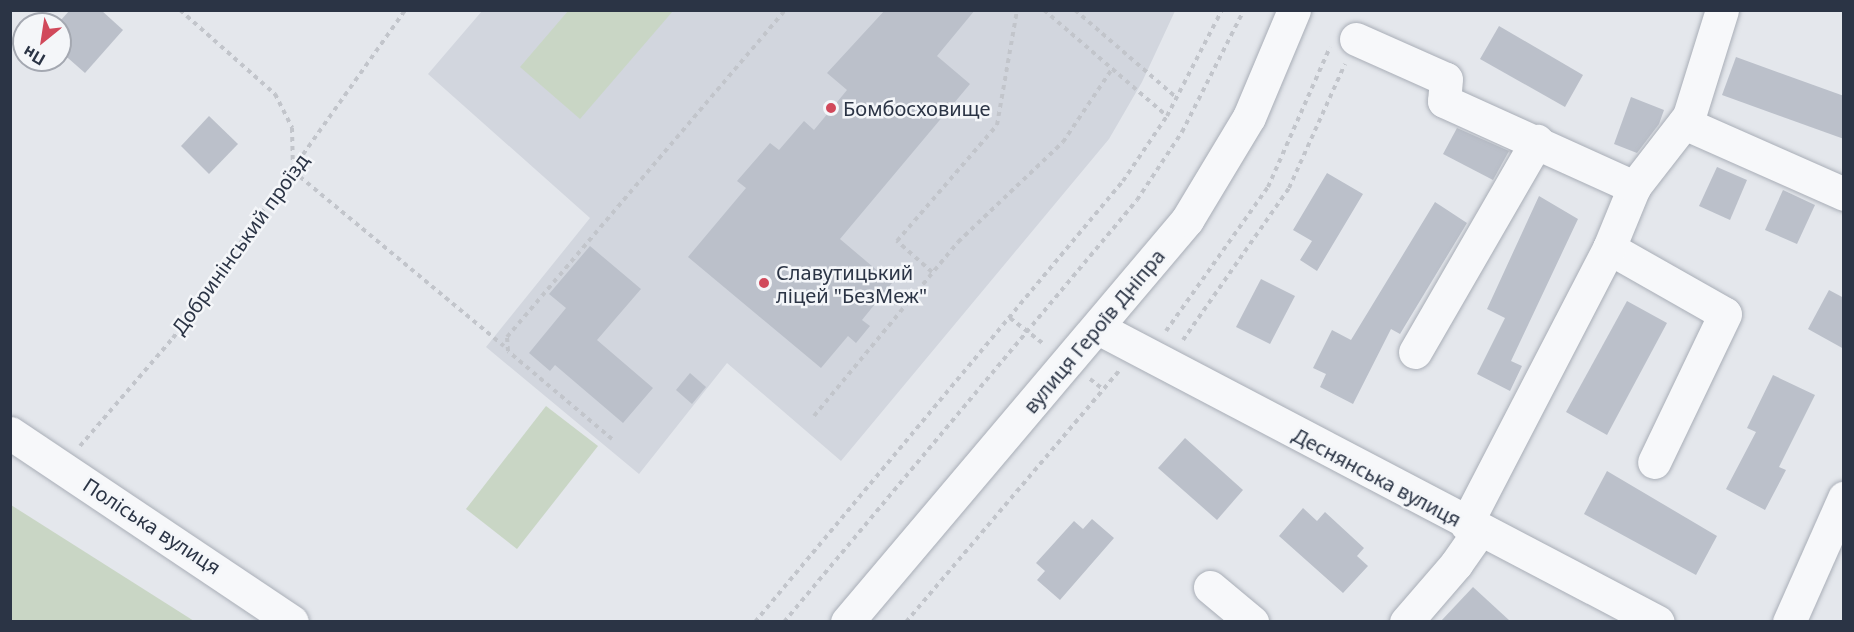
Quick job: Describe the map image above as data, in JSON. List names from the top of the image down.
{
  "streets": {
    "street": ["вулиця Героїв Дніпра", "Деснянська вулиця", "Поліська вулиця"],
    "path": ["Добринінський проїзд"]
  },
  "crossings": [
    ["Добринінський проїзд", "Поліська вулиця"],
    ["вулиця Героїв Дніпра", "Деснянська вулиця"]
  ],
  "places": ["Бомбосховище", "Славутицький ліцей \"БезМеж\""],
  "north": "bottom left"
}
